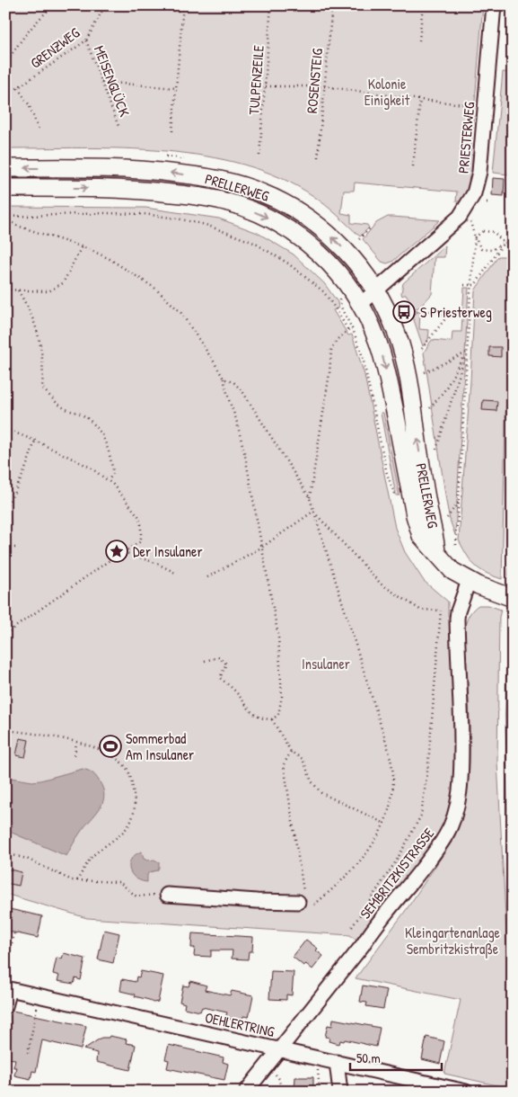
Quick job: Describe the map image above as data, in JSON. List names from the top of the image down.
{
  "streets": {
    "main road": ["PRELLERWEG"],
    "street": ["PRIESTERWEG", "SEMBRITZKISTRASSE", "OEHLERTRING"],
    "path": [
      "GRENZWEG",
      "TULPENZEILE",
      "MEISENGLÜCK",
      "ROSENSTEIG"
    ]
  },
  "crossings": [
    ["GRENZWEG", "MEISENGLÜCK"],
    ["PRIESTERWEG", "PRELLERWEG"],
    ["PRELLERWEG", "SEMBRITZKISTRASSE"],
    ["SEMBRITZKISTRASSE", "OEHLERTRING"]
  ],
  "parks": ["Kolonie Einigkeit", "Insulaner", "Kleingartenanlage Sembritzkistraße"],
  "places": {
    "bus stop": ["S Priesterweg"],
    "place": ["Der Insulaner"],
    "sports": ["Sommerbad Am Insulaner"]
  },
  "scale_bar": "50 m"
}
